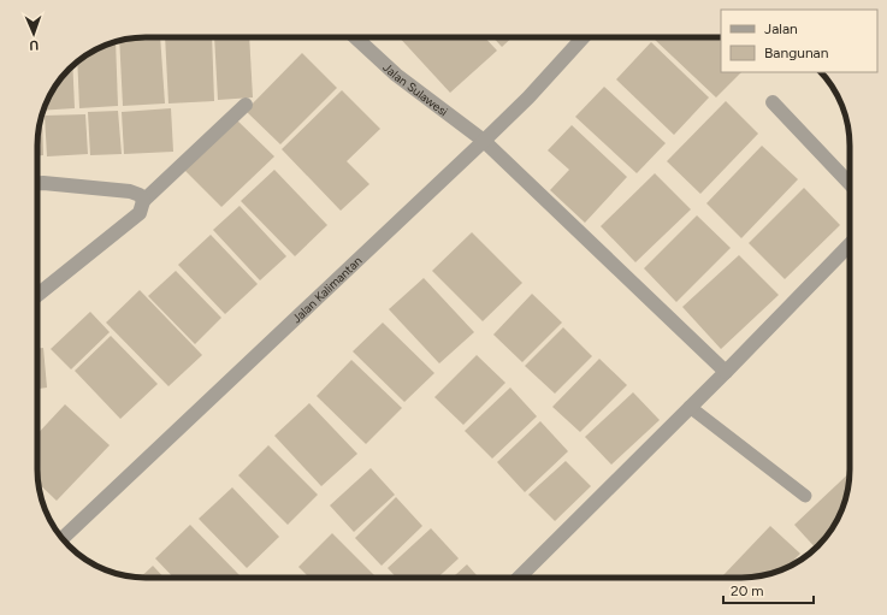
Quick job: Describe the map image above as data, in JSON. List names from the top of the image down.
{
  "streets": {
    "street": ["Jalan Sulawesi", "Jalan Kalimantan"]
  },
  "crossings": [
    ["Jalan Sulawesi", "Jalan Kalimantan"]
  ],
  "legend": ["Jalan", "Bangunan"],
  "scale_bar": "20 m",
  "north": "bottom"
}
